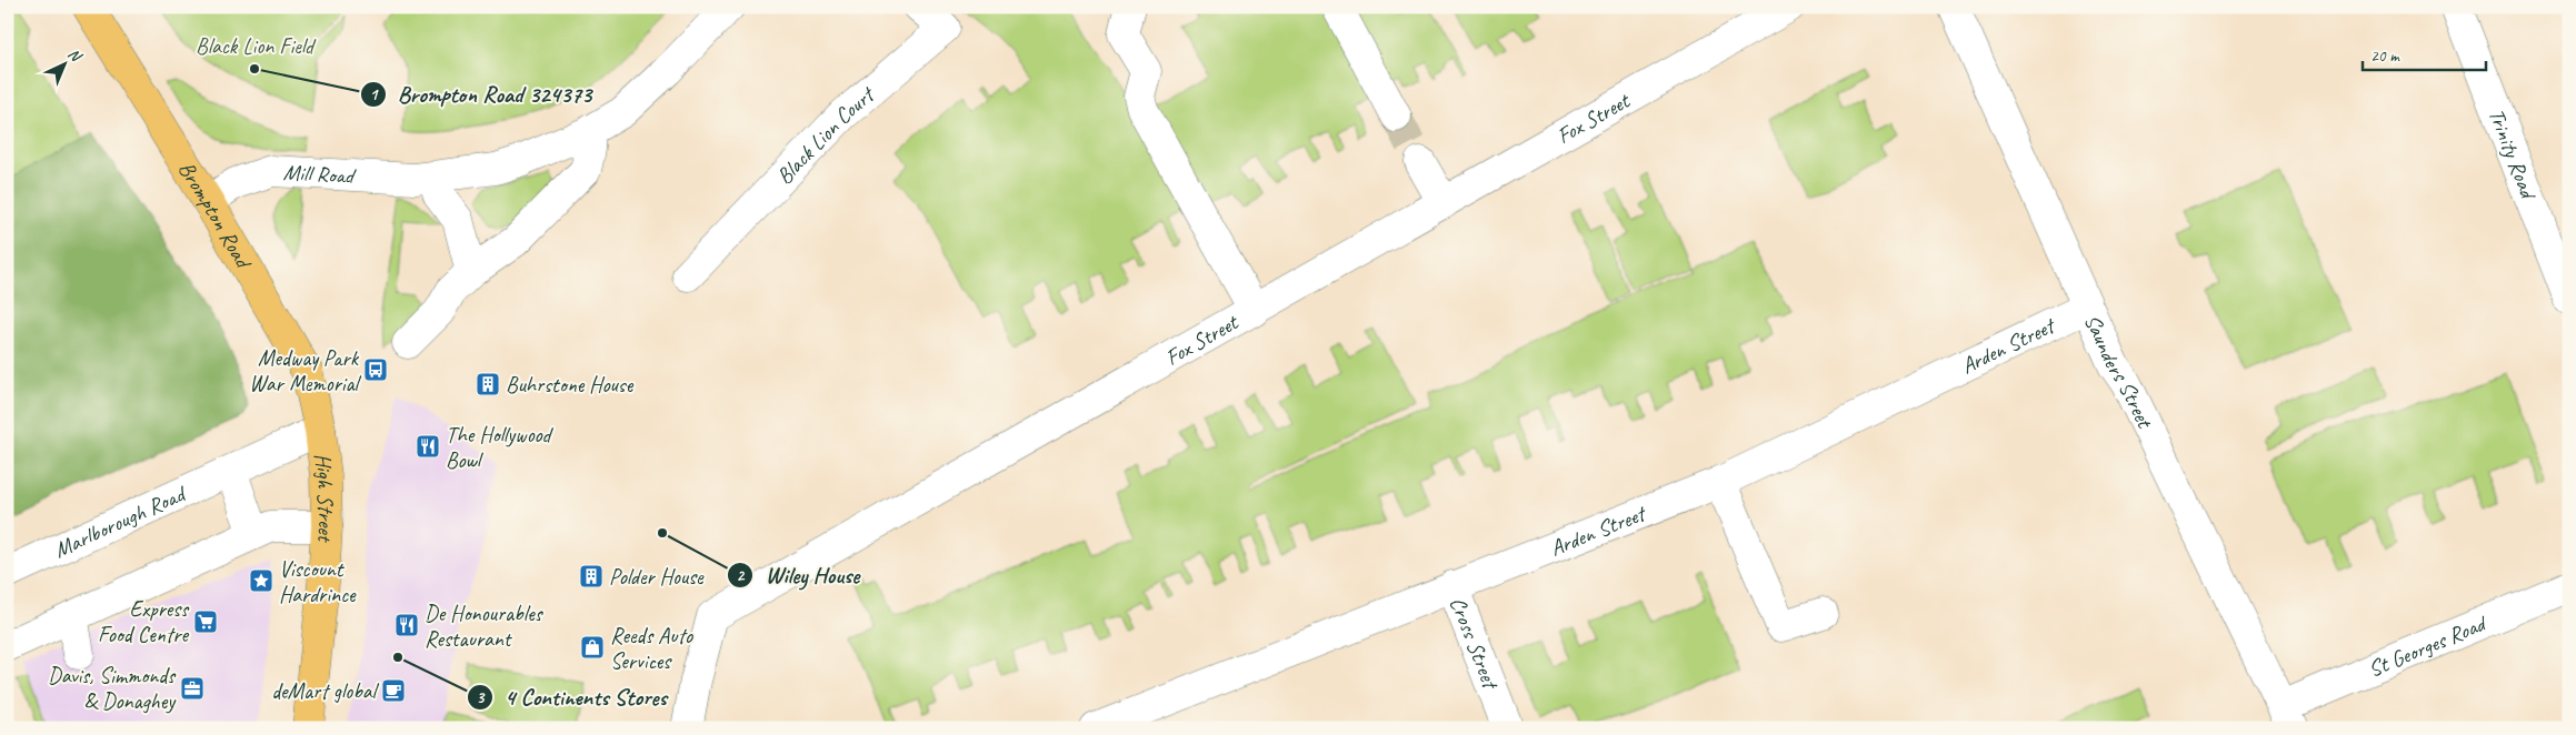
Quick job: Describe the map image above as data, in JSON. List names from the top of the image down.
{
  "streets": {
    "main road": ["Brompton Road", "High Street"],
    "street": [
      "Fox Street",
      "Black Lion Court",
      "Trinity Road",
      "Mill Road",
      "Arden Street",
      "Saunders Street",
      "Marlborough Road",
      "Cross Street",
      "St Georges Road"
    ]
  },
  "crossings": [
    ["Mill Road", "Brompton Road"],
    ["Brompton Road", "High Street"],
    ["Brompton Road", "Marlborough Road"],
    ["Arden Street", "Saunders Street"],
    ["Arden Street", "Cross Street"],
    ["Saunders Street", "St Georges Road"],
    ["High Street", "Marlborough Road"]
  ],
  "parks": ["Black Lion Field"],
  "places": {
    "other": ["Brompton Road 324373", "Wiley House", "4 Continents Stores"],
    "bus stop": ["Medway Park War Memorial"],
    "building": ["Buhrstone House", "Polder House"],
    "restaurant": ["The Hollywood Bowl", "De Honourables Restaurant"],
    "place": ["Viscount Hardrince"],
    "supermarket": ["Express Food Centre"],
    "shop": ["Reeds Auto Services"],
    "office": ["Davis, Simmonds & Donaghey"],
    "cafe": ["deMart global"]
  },
  "scale_bar": "20 m",
  "north": "top right"
}
